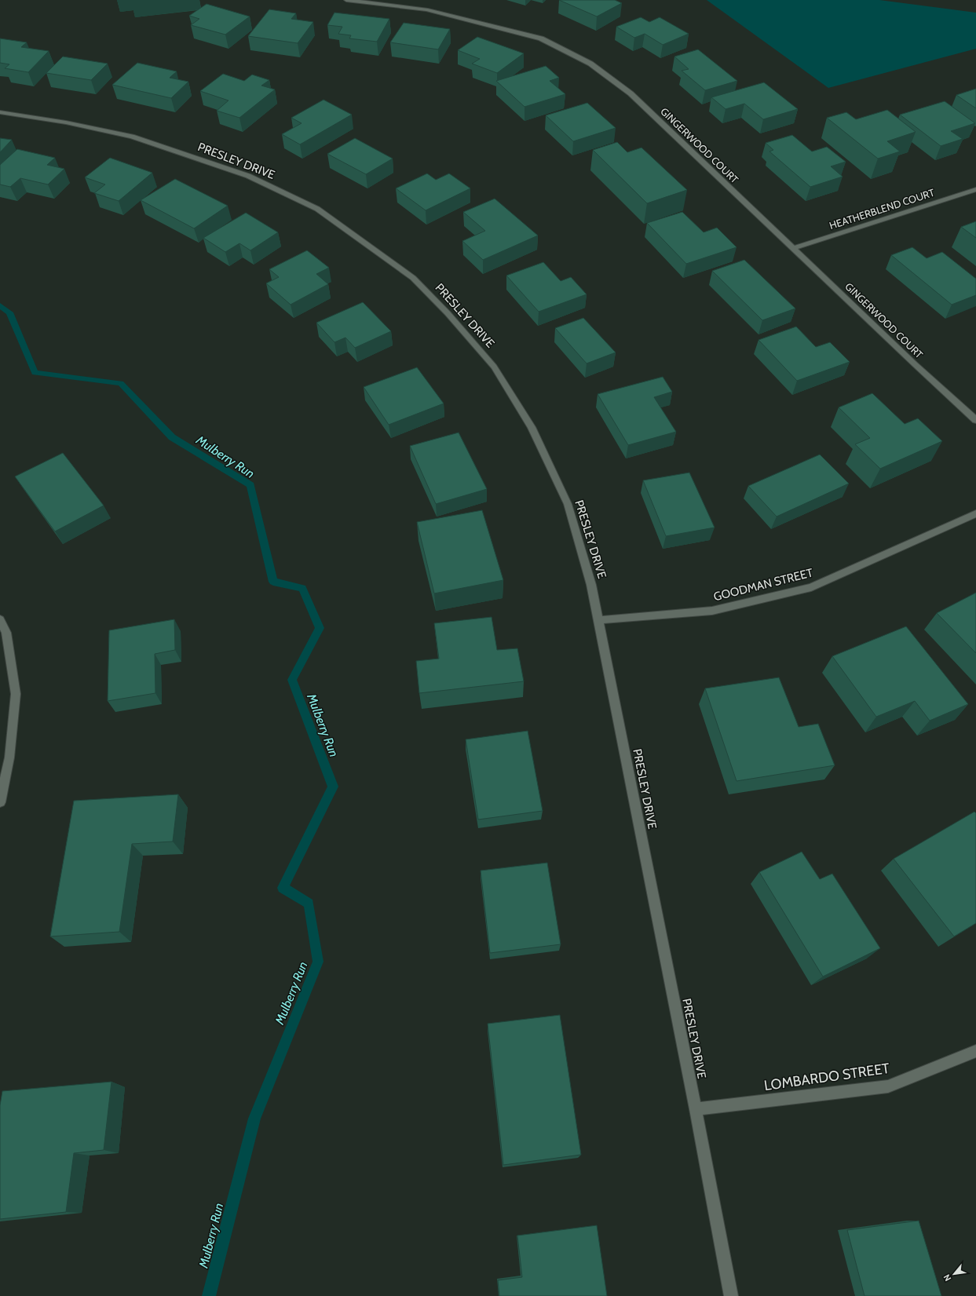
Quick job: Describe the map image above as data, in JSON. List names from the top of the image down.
{
  "streets": {
    "street": [
      "GINGERWOOD COURT",
      "PRESLEY DRIVE",
      "HEATHERBLEND COURT",
      "GOODMAN STREET",
      "LOMBARDO STREET"
    ]
  },
  "crossings": [
    ["GINGERWOOD COURT", "HEATHERBLEND COURT"],
    ["PRESLEY DRIVE", "GOODMAN STREET"],
    ["PRESLEY DRIVE", "LOMBARDO STREET"]
  ],
  "water": ["Mulberry Run"],
  "north": "bottom left"
}
